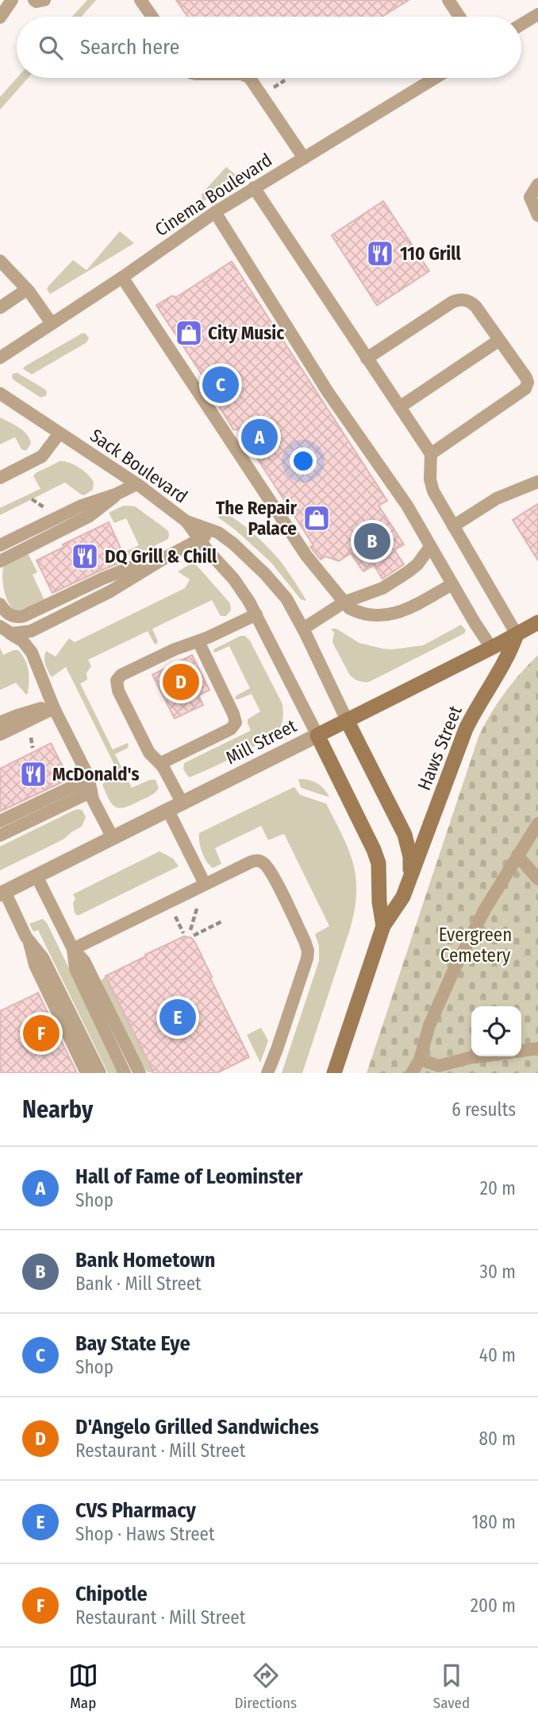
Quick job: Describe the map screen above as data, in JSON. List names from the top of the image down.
{
  "streets": {
    "main road": ["Mill Street", "Haws Street"],
    "lane": ["Cinema Boulevard", "Sack Boulevard"]
  },
  "crossings": [
    ["Sack Boulevard", "Mill Street"],
    ["Sack Boulevard", "Haws Street"],
    ["Mill Street", "Haws Street"]
  ],
  "parks": ["Evergreen Cemetery"],
  "places": {
    "restaurant": ["110 Grill", "DQ Grill & Chill", "McDonald's"],
    "shop": ["City Music", "The Repair Palace"]
  },
  "page": {
    "search": "Search here",
    "pins": [
      "C",
      "A",
      "B",
      "D",
      "E",
      "F"
    ],
    "heading": ["Nearby", "6 results"],
    "list": [
      {
        "mark": "A",
        "name": "Hall of Fame of Leominster",
        "note": "Shop",
        "value": "20 m"
      },
      {
        "mark": "B",
        "name": "Bank Hometown",
        "note": "Bank · Mill Street",
        "value": "30 m"
      },
      {
        "mark": "C",
        "name": "Bay State Eye",
        "note": "Shop",
        "value": "40 m"
      },
      {
        "mark": "D",
        "name": "D'Angelo Grilled Sandwiches",
        "note": "Restaurant · Mill Street",
        "value": "80 m"
      },
      {
        "mark": "E",
        "name": "CVS Pharmacy",
        "note": "Shop · Haws Street",
        "value": "180 m"
      },
      {
        "mark": "F",
        "name": "Chipotle",
        "note": "Restaurant · Mill Street",
        "value": "200 m"
      }
    ],
    "nav": ["Map", "Directions", "Saved"]
  }
}
